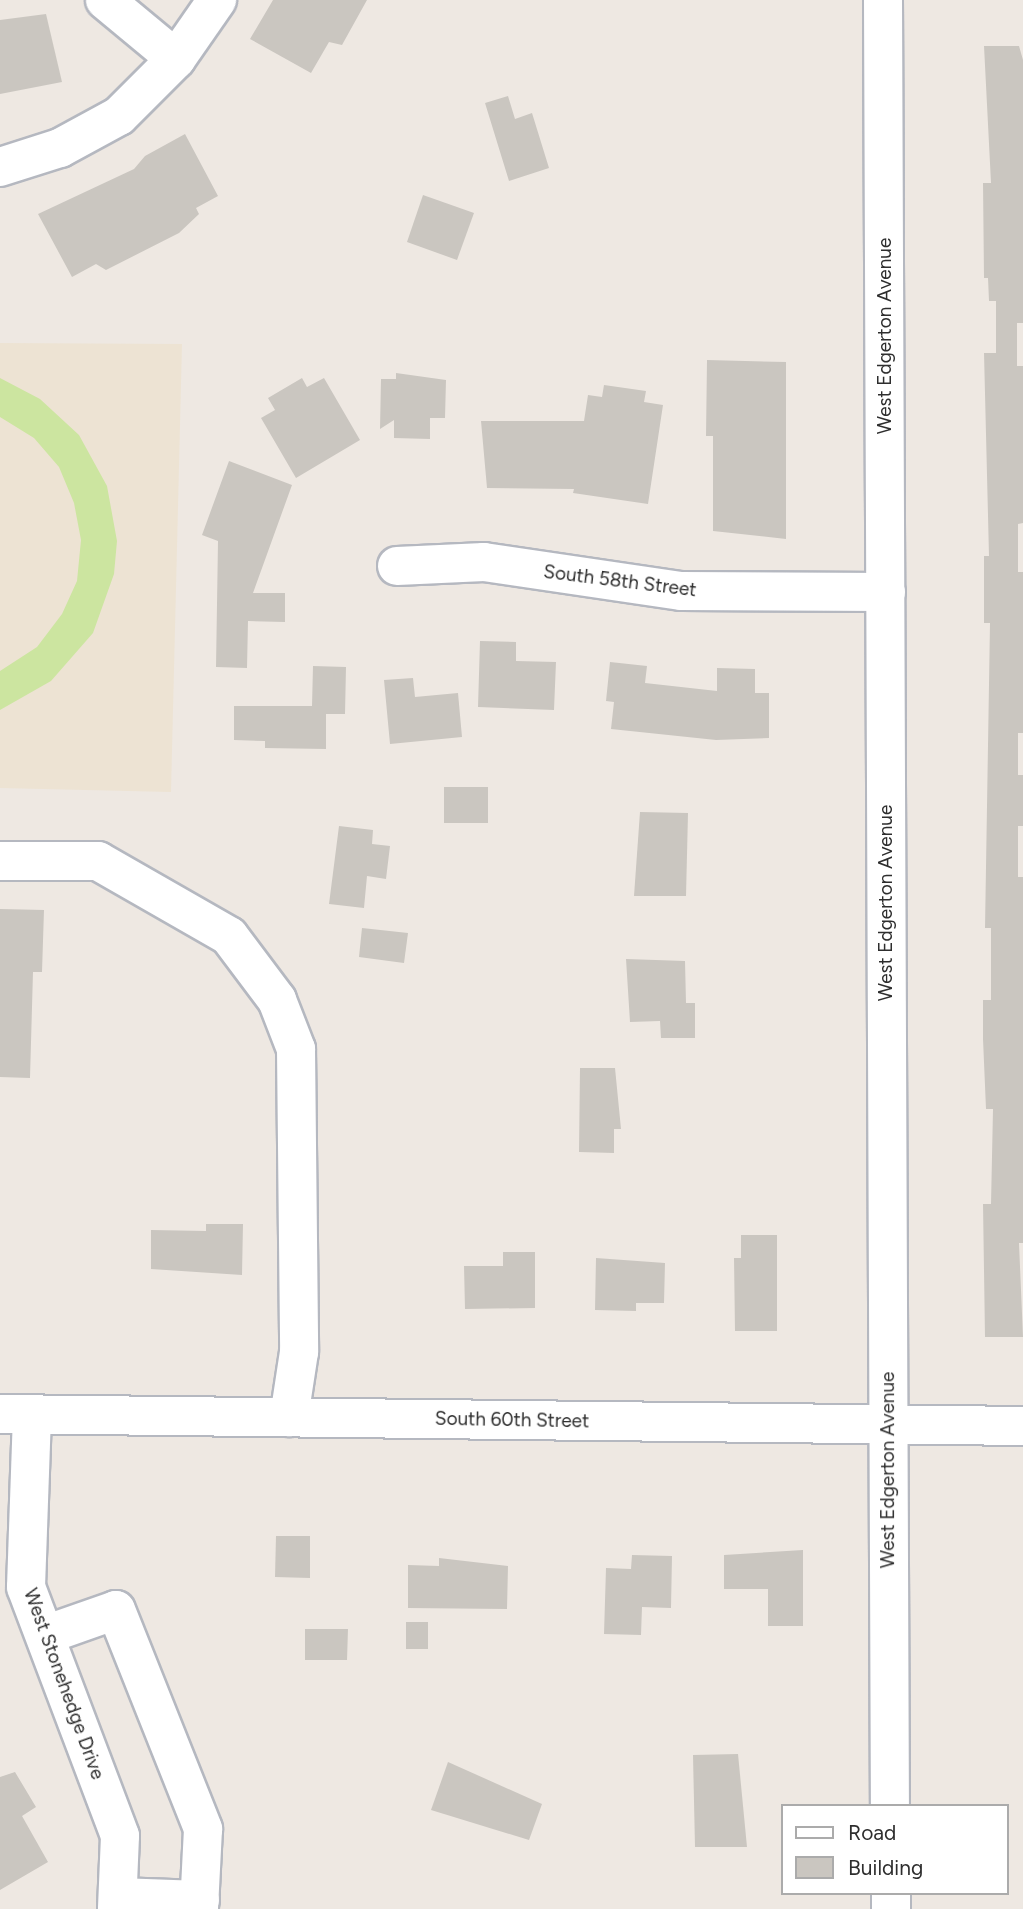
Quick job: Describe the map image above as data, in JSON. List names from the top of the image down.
{
  "streets": {
    "street": [
      "West Edgerton Avenue",
      "South 58th Street",
      "South 60th Street",
      "West Stonehedge Drive"
    ]
  },
  "crossings": [
    ["West Edgerton Avenue", "South 58th Street"],
    ["West Edgerton Avenue", "South 60th Street"],
    ["South 60th Street", "West Stonehedge Drive"]
  ],
  "legend": ["Road", "Building"]
}
